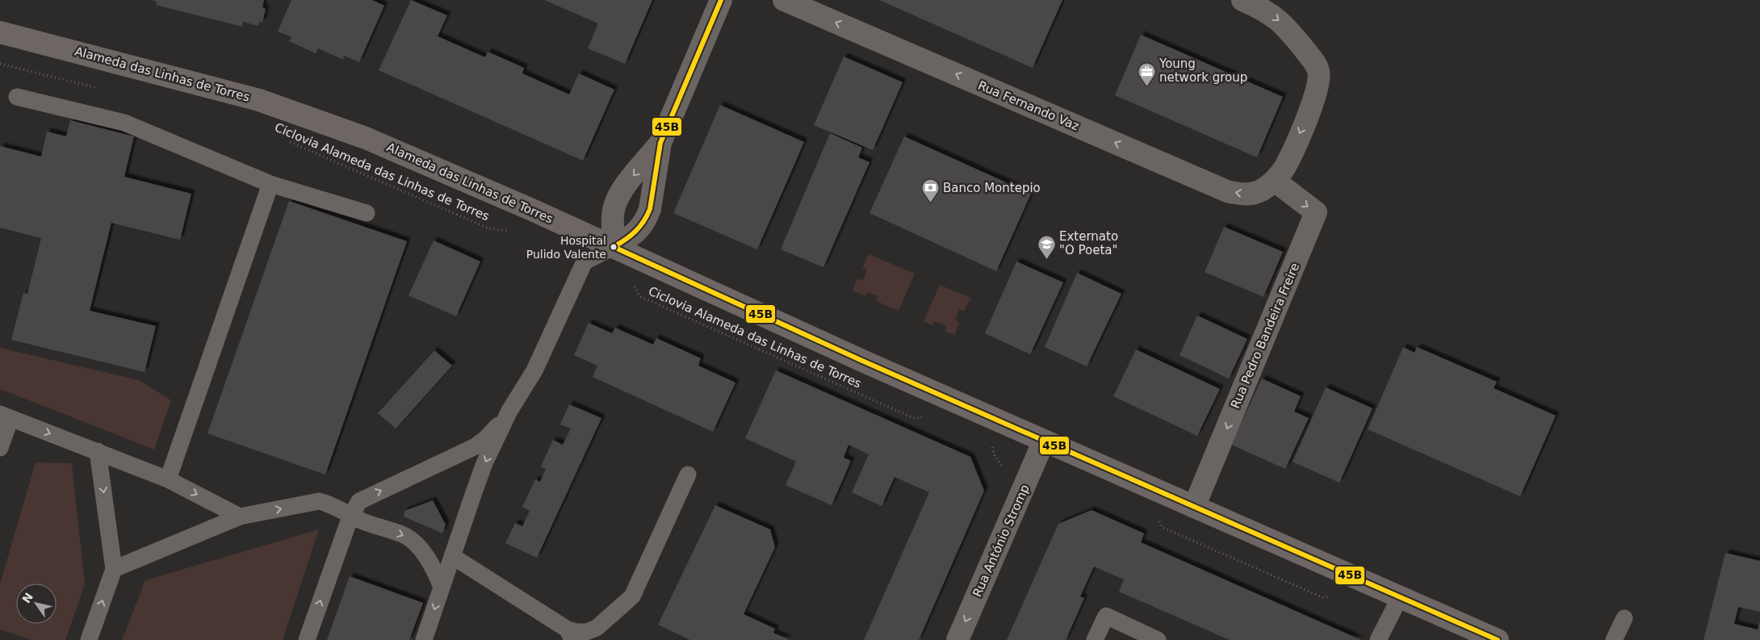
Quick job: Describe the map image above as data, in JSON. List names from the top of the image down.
{
  "streets": {
    "main road": ["Alameda das Linhas de Torres"],
    "street": ["Rua Fernando Vaz", "Rua Pedro Bandeira Freire", "Rua António Stromp"],
    "path": ["Ciclovia Alameda das Linhas de Torres"]
  },
  "crossings": [
    ["Alameda das Linhas de Torres", "Rua Pedro Bandeira Freire"],
    ["Alameda das Linhas de Torres", "Rua António Stromp"],
    ["Rua Fernando Vaz", "Rua Pedro Bandeira Freire"]
  ],
  "one_way": ["Rua Pedro Bandeira Freire", "Rua António Stromp"],
  "places": {
    "office": ["Young network group"],
    "bank": ["Banco Montepio"],
    "other": ["Hospital Pulido Valente"],
    "school or university": ["Externato \"O Poeta\""]
  },
  "lines": ["transit line 45B"],
  "north": "top left"
}
